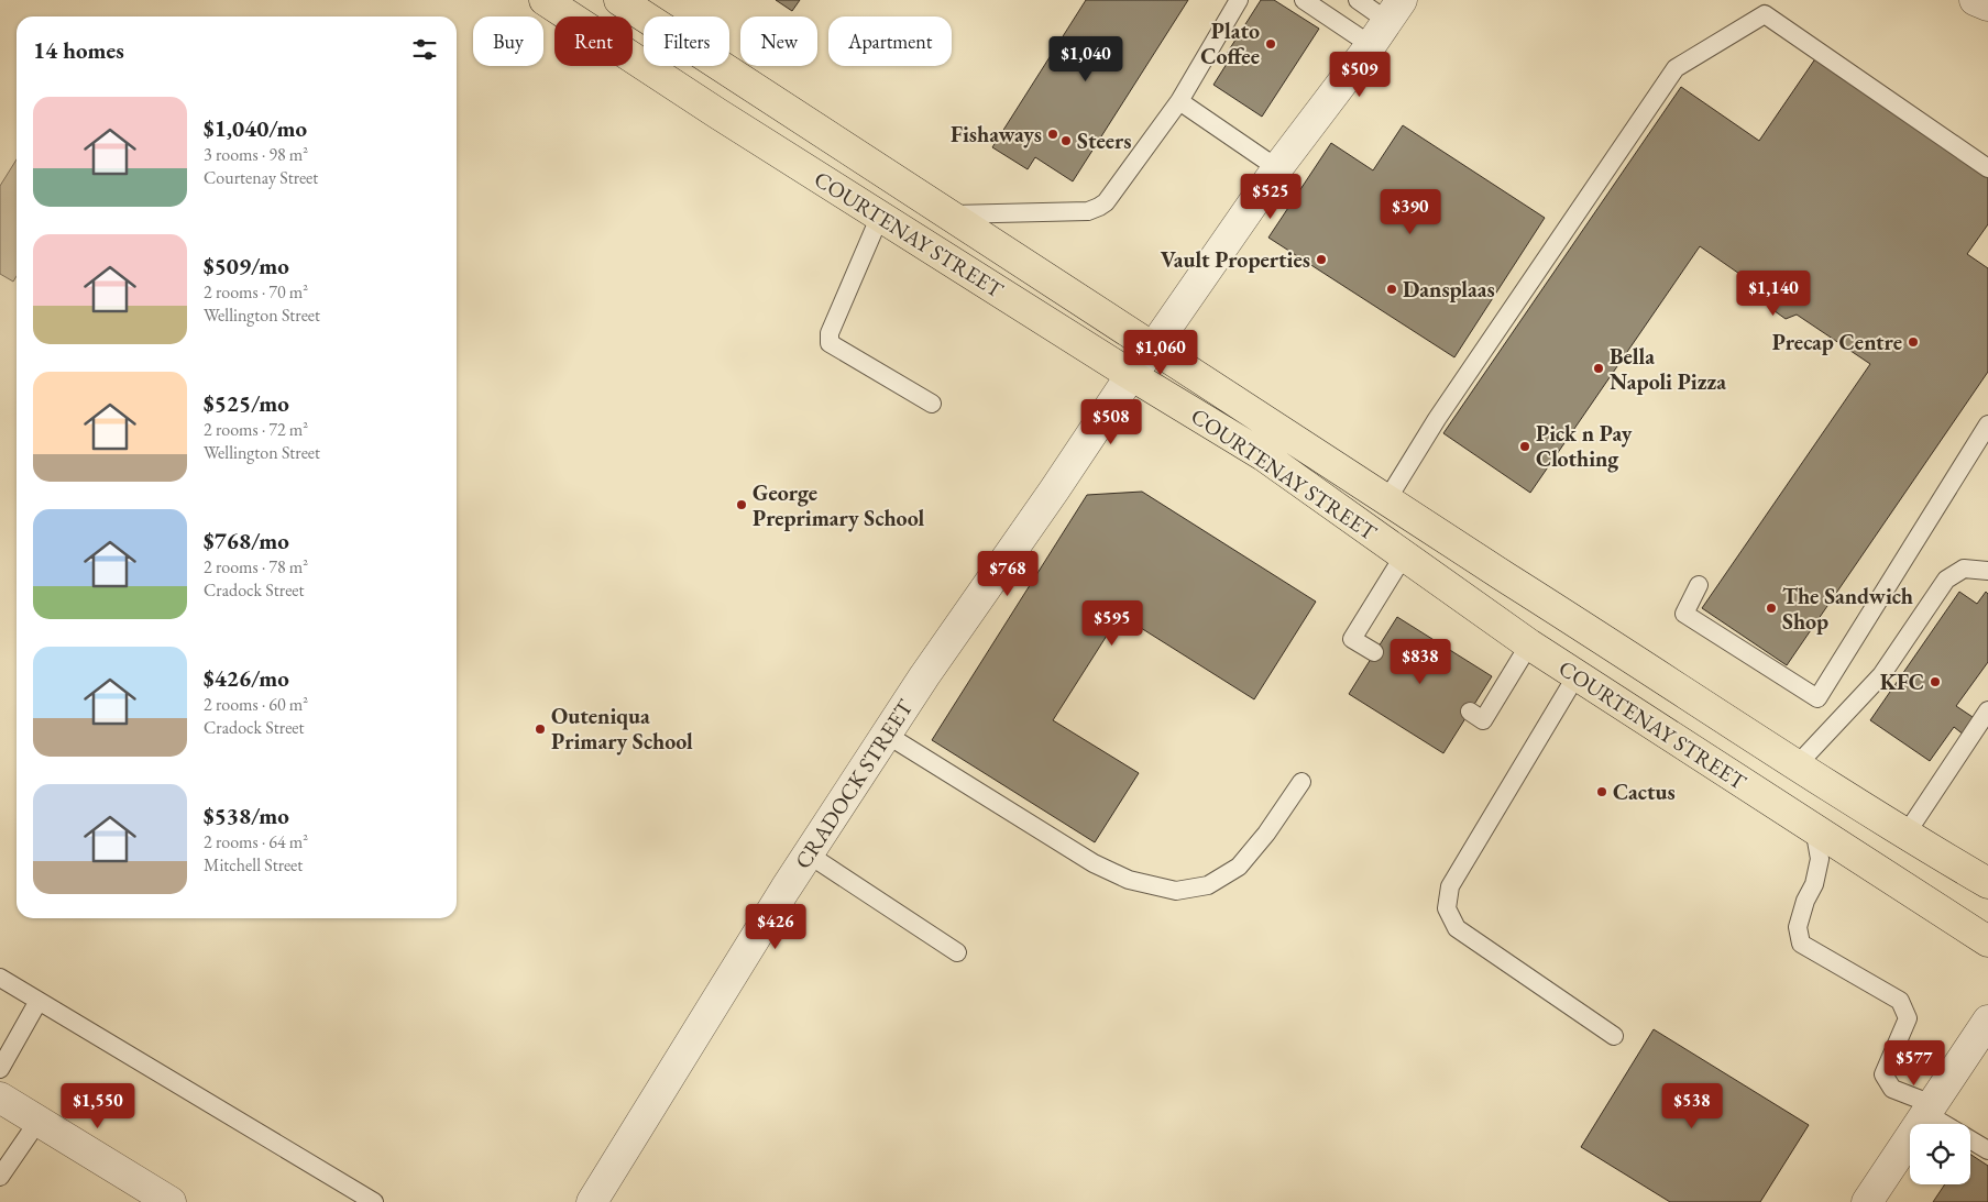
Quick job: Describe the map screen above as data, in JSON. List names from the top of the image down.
{
  "streets": {
    "highway": ["COURTENAY STREET"],
    "street": ["CRADOCK STREET"]
  },
  "crossings": [
    ["COURTENAY STREET", "CRADOCK STREET"]
  ],
  "places": [
    "Plato Coffee",
    "Fishaways",
    "Steers",
    "Vault Properties",
    "Dansplaas",
    "Precap Centre",
    "Bella Napoli Pizza",
    "Pick n Pay Clothing",
    "George Preprimary School",
    "The Sandwich Shop",
    "KFC",
    "Outeniqua Primary School",
    "Cactus"
  ],
  "page": {
    "chip": [
      "Buy",
      "Rent",
      "Filters",
      "New",
      "Apartment"
    ],
    "heading": "14 homes",
    "price": [
      "$1,040",
      "$509",
      "$525",
      "$390",
      "$1,140",
      "$1,060",
      "$508",
      "$768",
      "$595",
      "$838",
      "$426",
      "$577",
      "$1,550",
      "$538"
    ],
    "list": [
      {
        "name": "$1,040/mo",
        "note": "3 rooms · 98 m² · Courtenay Street"
      },
      {
        "name": "$509/mo",
        "note": "2 rooms · 70 m² · Wellington Street"
      },
      {
        "name": "$525/mo",
        "note": "2 rooms · 72 m² · Wellington Street"
      },
      {
        "name": "$768/mo",
        "note": "2 rooms · 78 m² · Cradock Street"
      },
      {
        "name": "$426/mo",
        "note": "2 rooms · 60 m² · Cradock Street"
      },
      {
        "name": "$538/mo",
        "note": "2 rooms · 64 m² · Mitchell Street"
      }
    ]
  }
}
